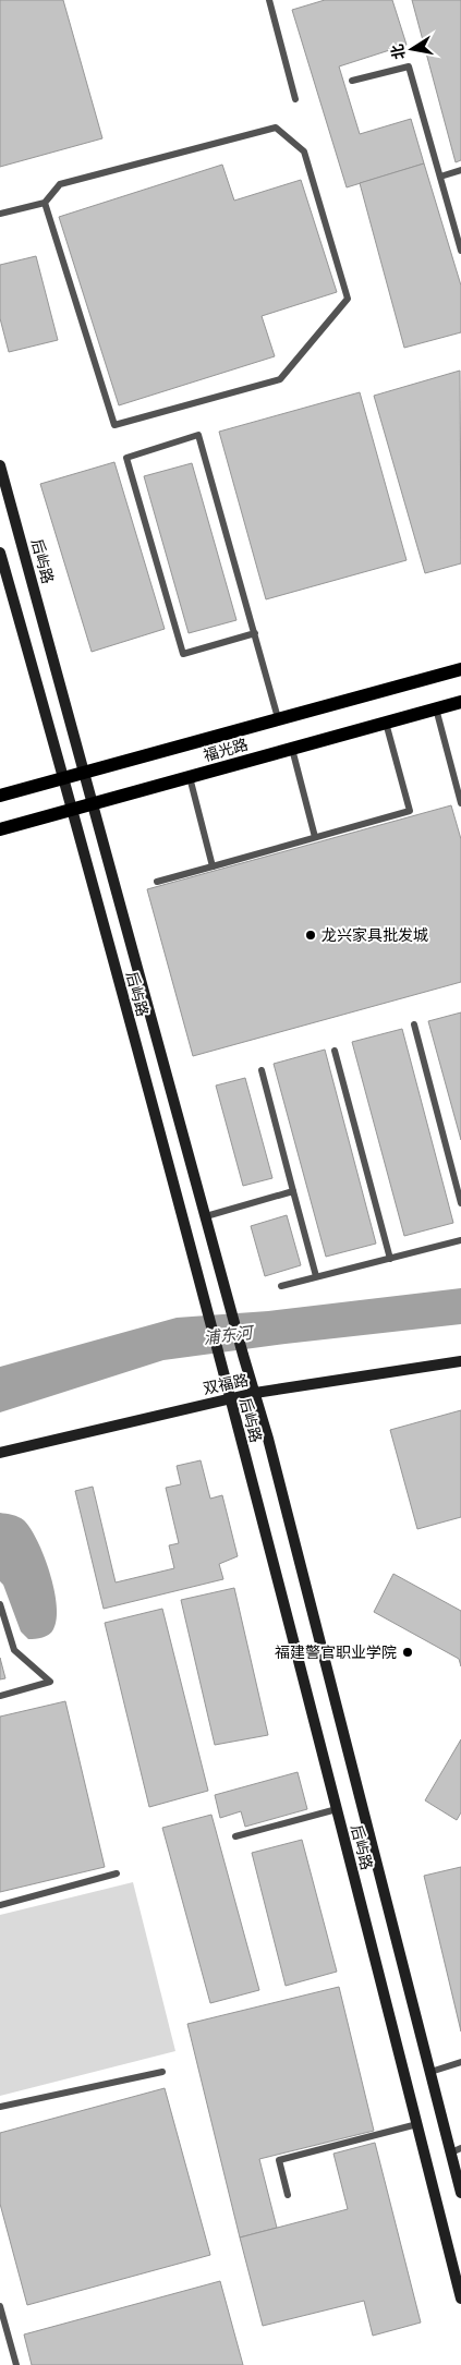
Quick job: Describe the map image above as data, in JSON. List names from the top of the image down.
{
  "streets": {
    "main road": ["后屿路", "福光路", "双福路"]
  },
  "crossings": [
    ["后屿路", "福光路"],
    ["后屿路", "双福路"]
  ],
  "water": ["浦东河"],
  "places": ["龙兴家具批发城", "福建警官职业学院"],
  "north": "left"
}
